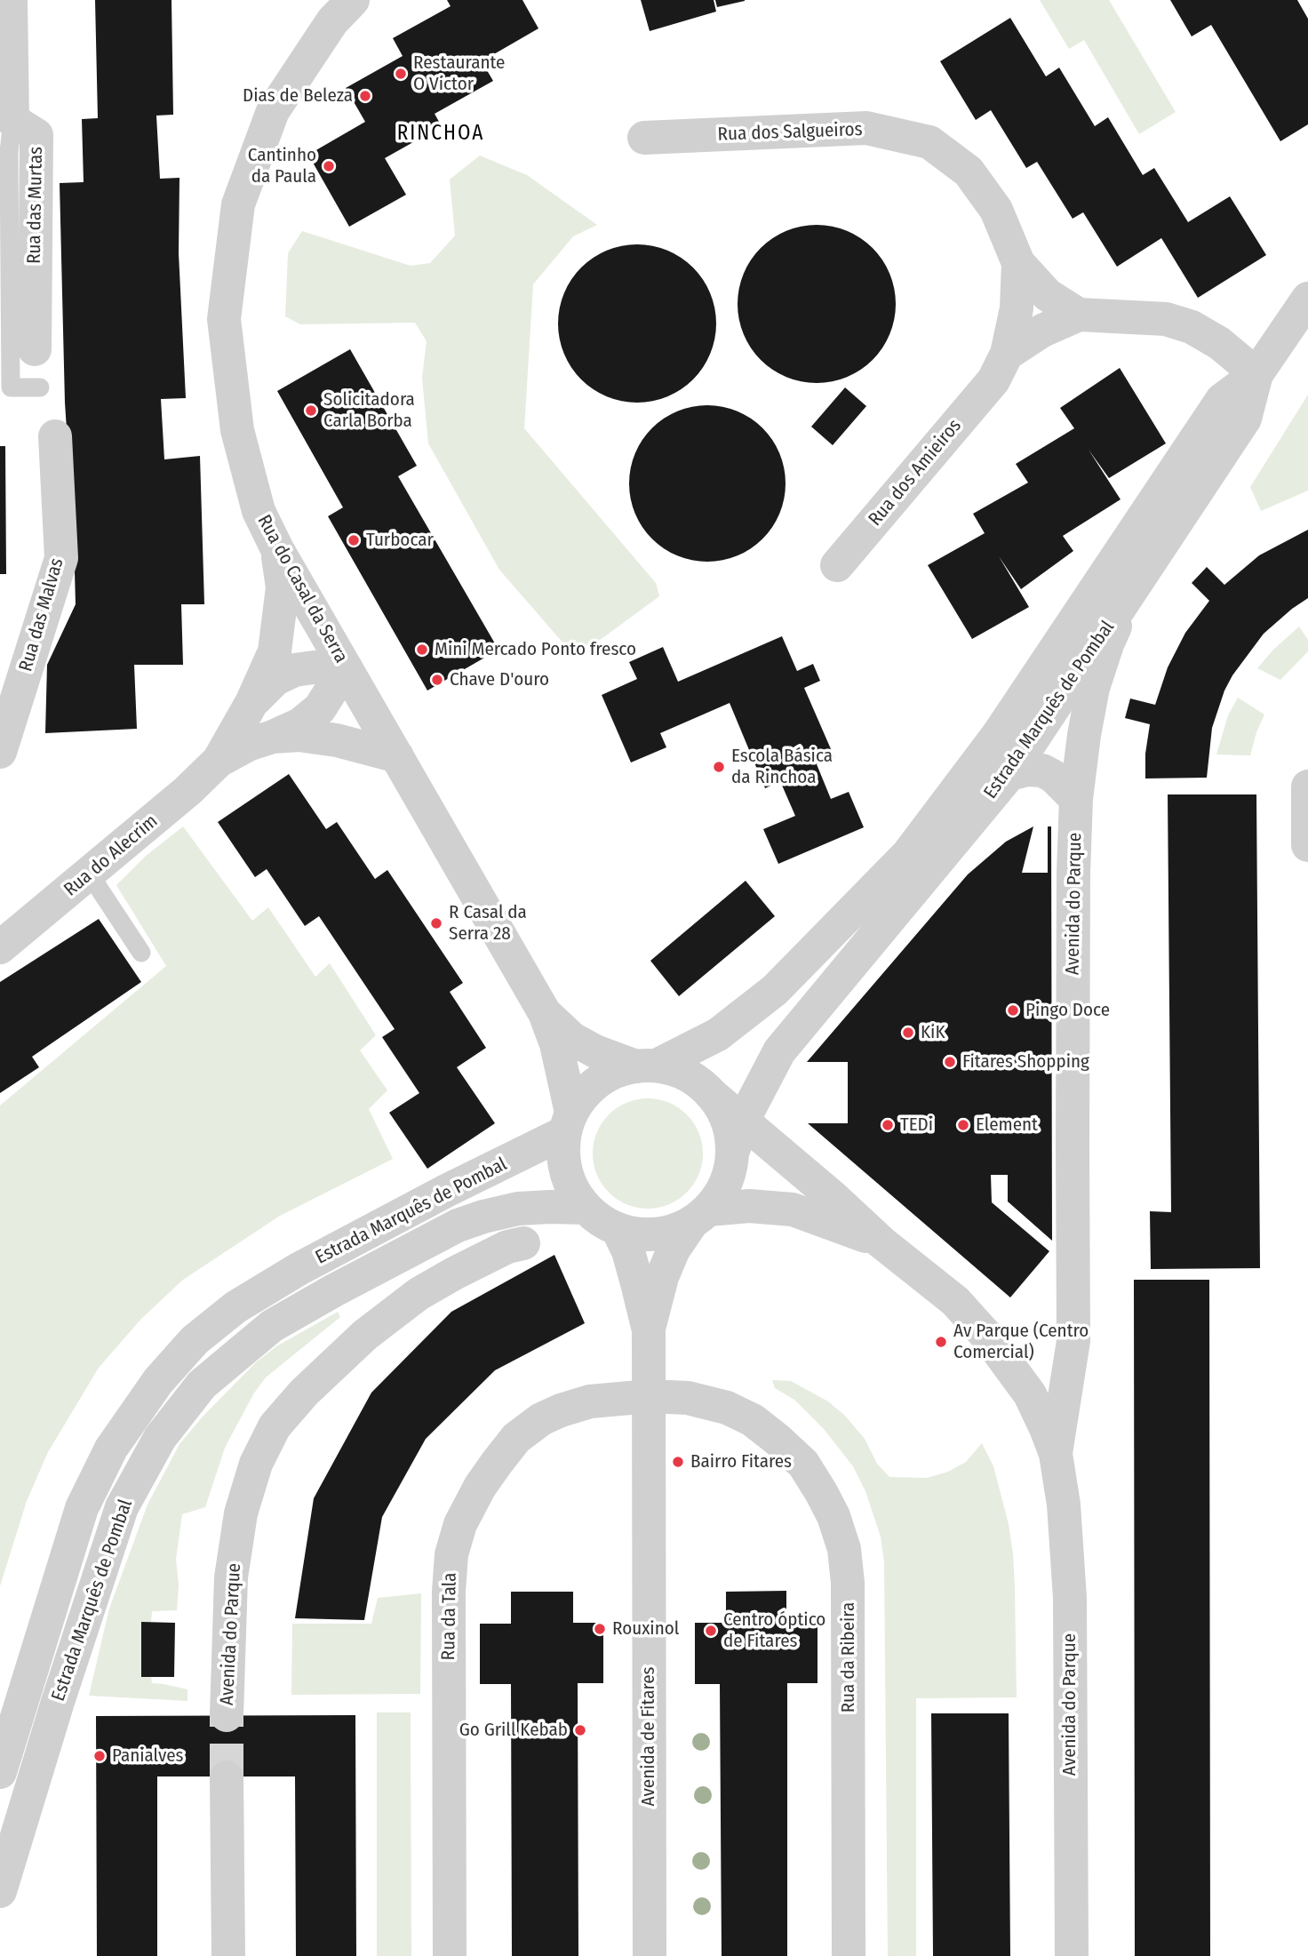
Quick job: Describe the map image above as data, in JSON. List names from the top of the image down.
{
  "streets": {
    "street": [
      "Rua dos Salgueiros",
      "Rua das Murtas",
      "Rua dos Amieiros",
      "Rua do Casal da Serra",
      "Rua das Malvas",
      "Estrada Marquês de Pombal",
      "Rua do Alecrim",
      "Avenida do Parque",
      "Rua da Tala",
      "Rua da Ribeira",
      "Avenida de Fitares"
    ]
  },
  "crossings": [
    ["Rua dos Salgueiros", "Rua dos Amieiros"],
    ["Rua dos Salgueiros", "Estrada Marquês de Pombal"],
    ["Rua do Casal da Serra", "Estrada Marquês de Pombal"],
    ["Rua do Casal da Serra", "Rua do Alecrim"],
    ["Rua do Casal da Serra", "Avenida do Parque"],
    ["Rua do Casal da Serra", "Avenida de Fitares"],
    ["Estrada Marquês de Pombal", "Avenida do Parque"],
    ["Estrada Marquês de Pombal", "Avenida de Fitares"],
    ["Avenida do Parque", "Avenida de Fitares"],
    ["Rua da Tala", "Rua da Ribeira"],
    ["Rua da Tala", "Avenida de Fitares"]
  ],
  "districts": ["RINCHOA"],
  "places": [
    "Restaurante O Victor",
    "Dias de Beleza",
    "Cantinho da Paula",
    "Solicitadora Carla Borba",
    "Turbocar",
    "Mini Mercado Ponto fresco",
    "Chave D'ouro",
    "Escola Básica da Rinchoa",
    "R Casal da Serra 28",
    "Pingo Doce",
    "KiK",
    "Fitares Shopping",
    "TEDi",
    "Element",
    "Av Parque (Centro Comercial)",
    "Bairro Fitares",
    "Rouxinol",
    "Centro óptico de Fitares",
    "Go Grill Kebab",
    "Panialves"
  ]
}
